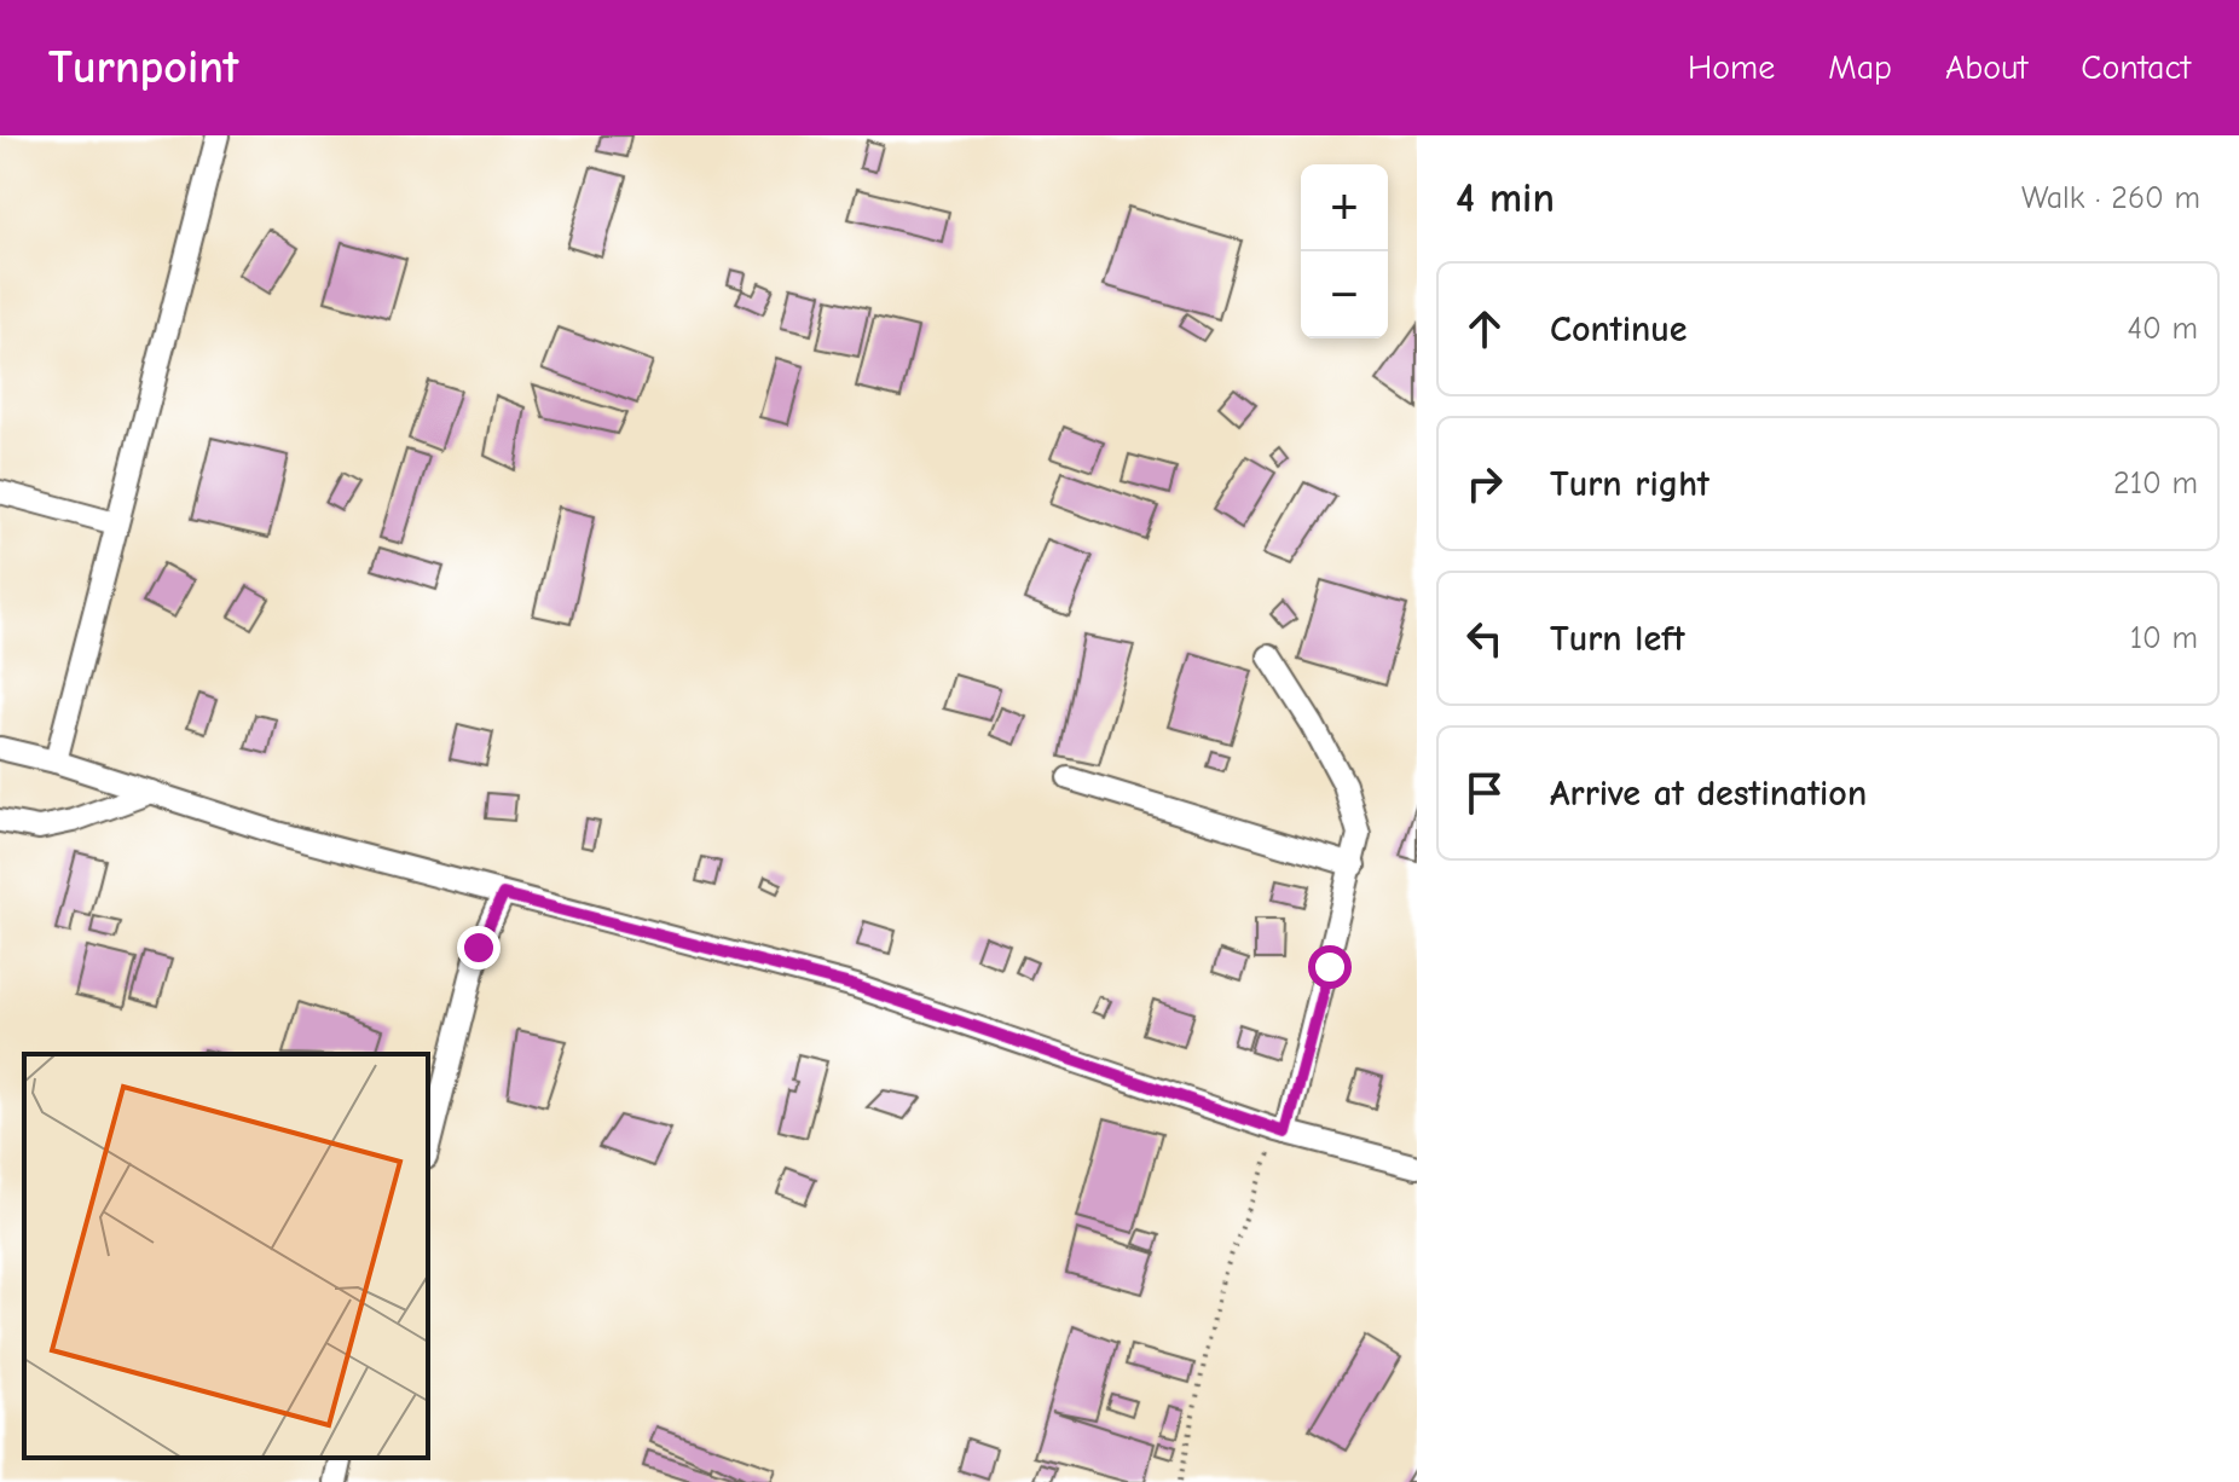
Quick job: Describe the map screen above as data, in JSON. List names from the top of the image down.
{
  "page": {
    "header": "Turnpoint",
    "nav": [
      "Home",
      "Map",
      "About",
      "Contact"
    ],
    "heading": ["4 min", "Walk · 260 m"],
    "map_buttons": ["+", "−"],
    "list": [
      ["Continue", "40 m"],
      ["Turn right", "210 m"],
      ["Turn left", "10 m"],
      "Arrive at destination"
    ]
  }
}
